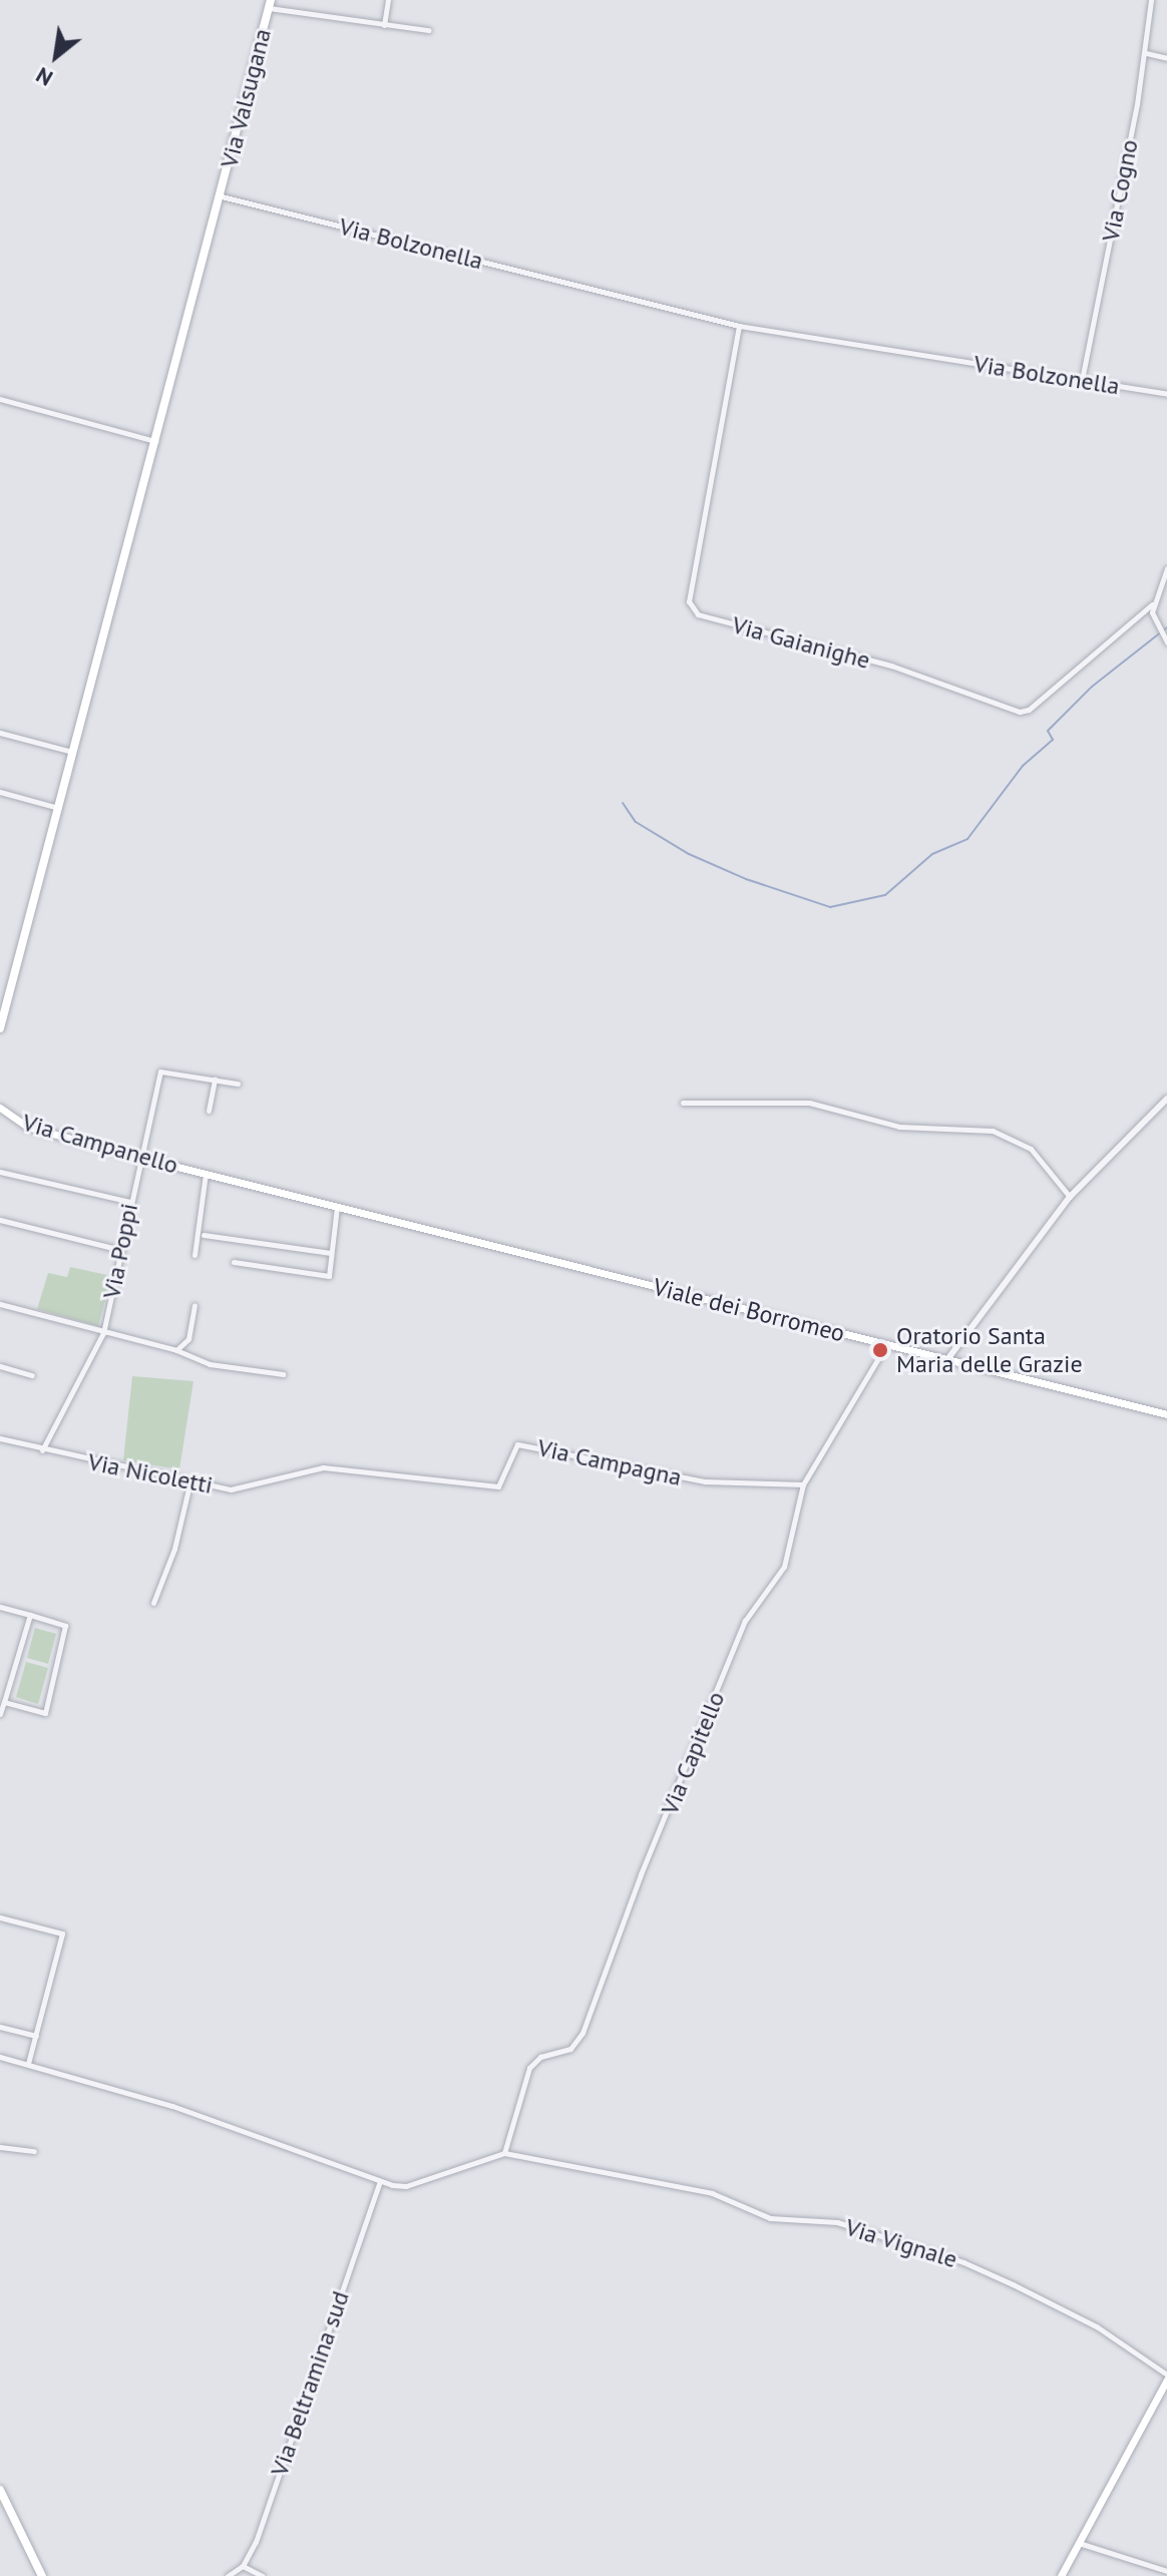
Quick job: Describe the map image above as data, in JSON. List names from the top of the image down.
{
  "streets": {
    "main road": ["Via Valsugana", "Via Campanello", "Viale dei Borromeo"],
    "street": [
      "Via Cogno",
      "Via Bolzonella",
      "Via Gaianighe",
      "Via Poppi",
      "Via Campagna",
      "Via Nicoletti",
      "Via Capitello",
      "Via Vignale",
      "Via Beltramina sud"
    ]
  },
  "crossings": [
    ["Via Valsugana", "Via Bolzonella"],
    ["Via Cogno", "Via Bolzonella"],
    ["Via Bolzonella", "Via Gaianighe"],
    ["Via Campanello", "Via Poppi"],
    ["Via Campanello", "Viale dei Borromeo"],
    ["Via Poppi", "Via Nicoletti"],
    ["Viale dei Borromeo", "Via Capitello"],
    ["Via Campagna", "Via Nicoletti"],
    ["Via Campagna", "Via Capitello"],
    ["Via Capitello", "Via Vignale"],
    ["Via Vignale", "Via Beltramina sud"]
  ],
  "places": ["Oratorio Santa Maria delle Grazie"],
  "north": "bottom left"
}
